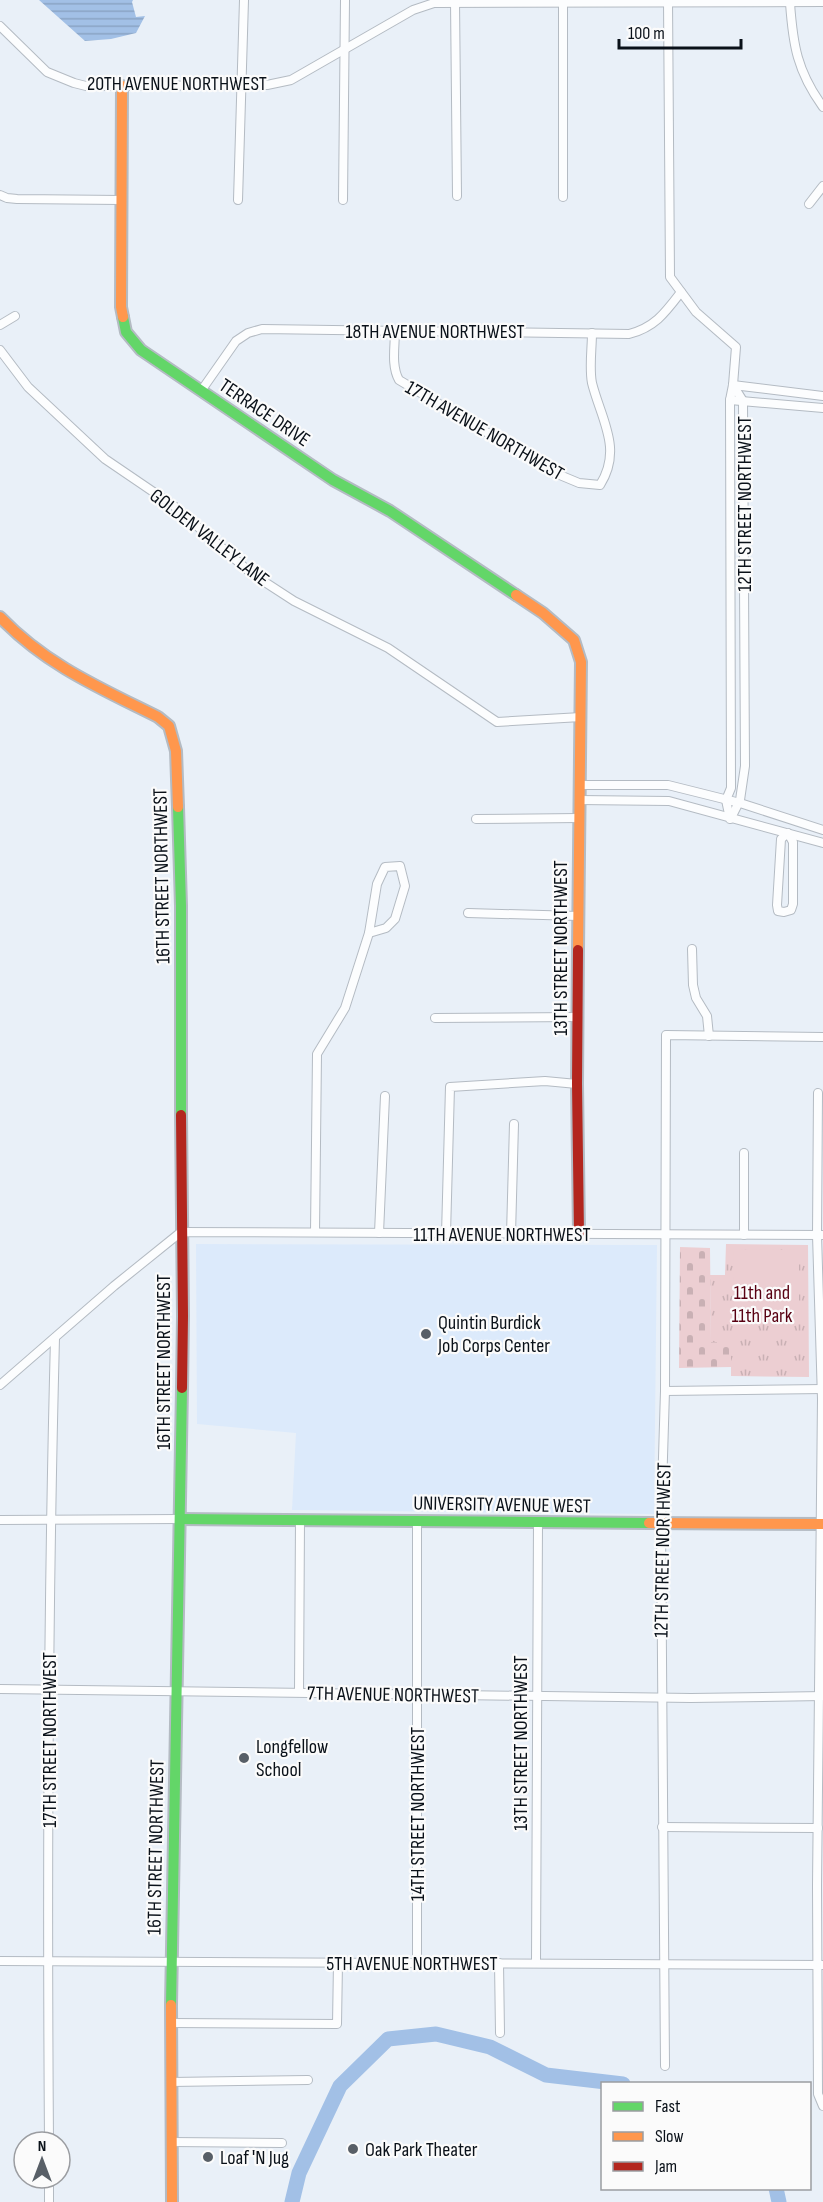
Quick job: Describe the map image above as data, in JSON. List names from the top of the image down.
{
  "streets": {
    "street": [
      "20TH AVENUE NORTHWEST",
      "18TH AVENUE NORTHWEST",
      "TERRACE DRIVE",
      "17TH AVENUE NORTHWEST",
      "12TH STREET NORTHWEST",
      "GOLDEN VALLEY LANE",
      "16TH STREET NORTHWEST",
      "13TH STREET NORTHWEST",
      "11TH AVENUE NORTHWEST",
      "UNIVERSITY AVENUE WEST",
      "7TH AVENUE NORTHWEST",
      "17TH STREET NORTHWEST",
      "14TH STREET NORTHWEST",
      "5TH AVENUE NORTHWEST"
    ]
  },
  "crossings": [
    ["20TH AVENUE NORTHWEST", "TERRACE DRIVE"],
    ["18TH AVENUE NORTHWEST", "TERRACE DRIVE"],
    ["18TH AVENUE NORTHWEST", "17TH AVENUE NORTHWEST"],
    ["TERRACE DRIVE", "13TH STREET NORTHWEST"],
    ["12TH STREET NORTHWEST", "11TH AVENUE NORTHWEST"],
    ["12TH STREET NORTHWEST", "UNIVERSITY AVENUE WEST"],
    ["12TH STREET NORTHWEST", "7TH AVENUE NORTHWEST"],
    ["12TH STREET NORTHWEST", "5TH AVENUE NORTHWEST"],
    ["GOLDEN VALLEY LANE", "13TH STREET NORTHWEST"],
    ["16TH STREET NORTHWEST", "11TH AVENUE NORTHWEST"],
    ["16TH STREET NORTHWEST", "UNIVERSITY AVENUE WEST"],
    ["16TH STREET NORTHWEST", "7TH AVENUE NORTHWEST"],
    ["16TH STREET NORTHWEST", "5TH AVENUE NORTHWEST"],
    ["13TH STREET NORTHWEST", "11TH AVENUE NORTHWEST"],
    ["13TH STREET NORTHWEST", "UNIVERSITY AVENUE WEST"],
    ["13TH STREET NORTHWEST", "7TH AVENUE NORTHWEST"],
    ["13TH STREET NORTHWEST", "5TH AVENUE NORTHWEST"],
    ["UNIVERSITY AVENUE WEST", "14TH STREET NORTHWEST"],
    ["7TH AVENUE NORTHWEST", "17TH STREET NORTHWEST"],
    ["7TH AVENUE NORTHWEST", "14TH STREET NORTHWEST"],
    ["17TH STREET NORTHWEST", "5TH AVENUE NORTHWEST"],
    ["14TH STREET NORTHWEST", "5TH AVENUE NORTHWEST"]
  ],
  "parks": ["11th and 11th Park"],
  "places": [
    "Quintin Burdick Job Corps Center",
    "Longfellow School",
    "Oak Park Theater",
    "Loaf 'N Jug"
  ],
  "legend": ["Fast", "Slow", "Jam"],
  "scale_bar": "100 m",
  "north": "top"
}
